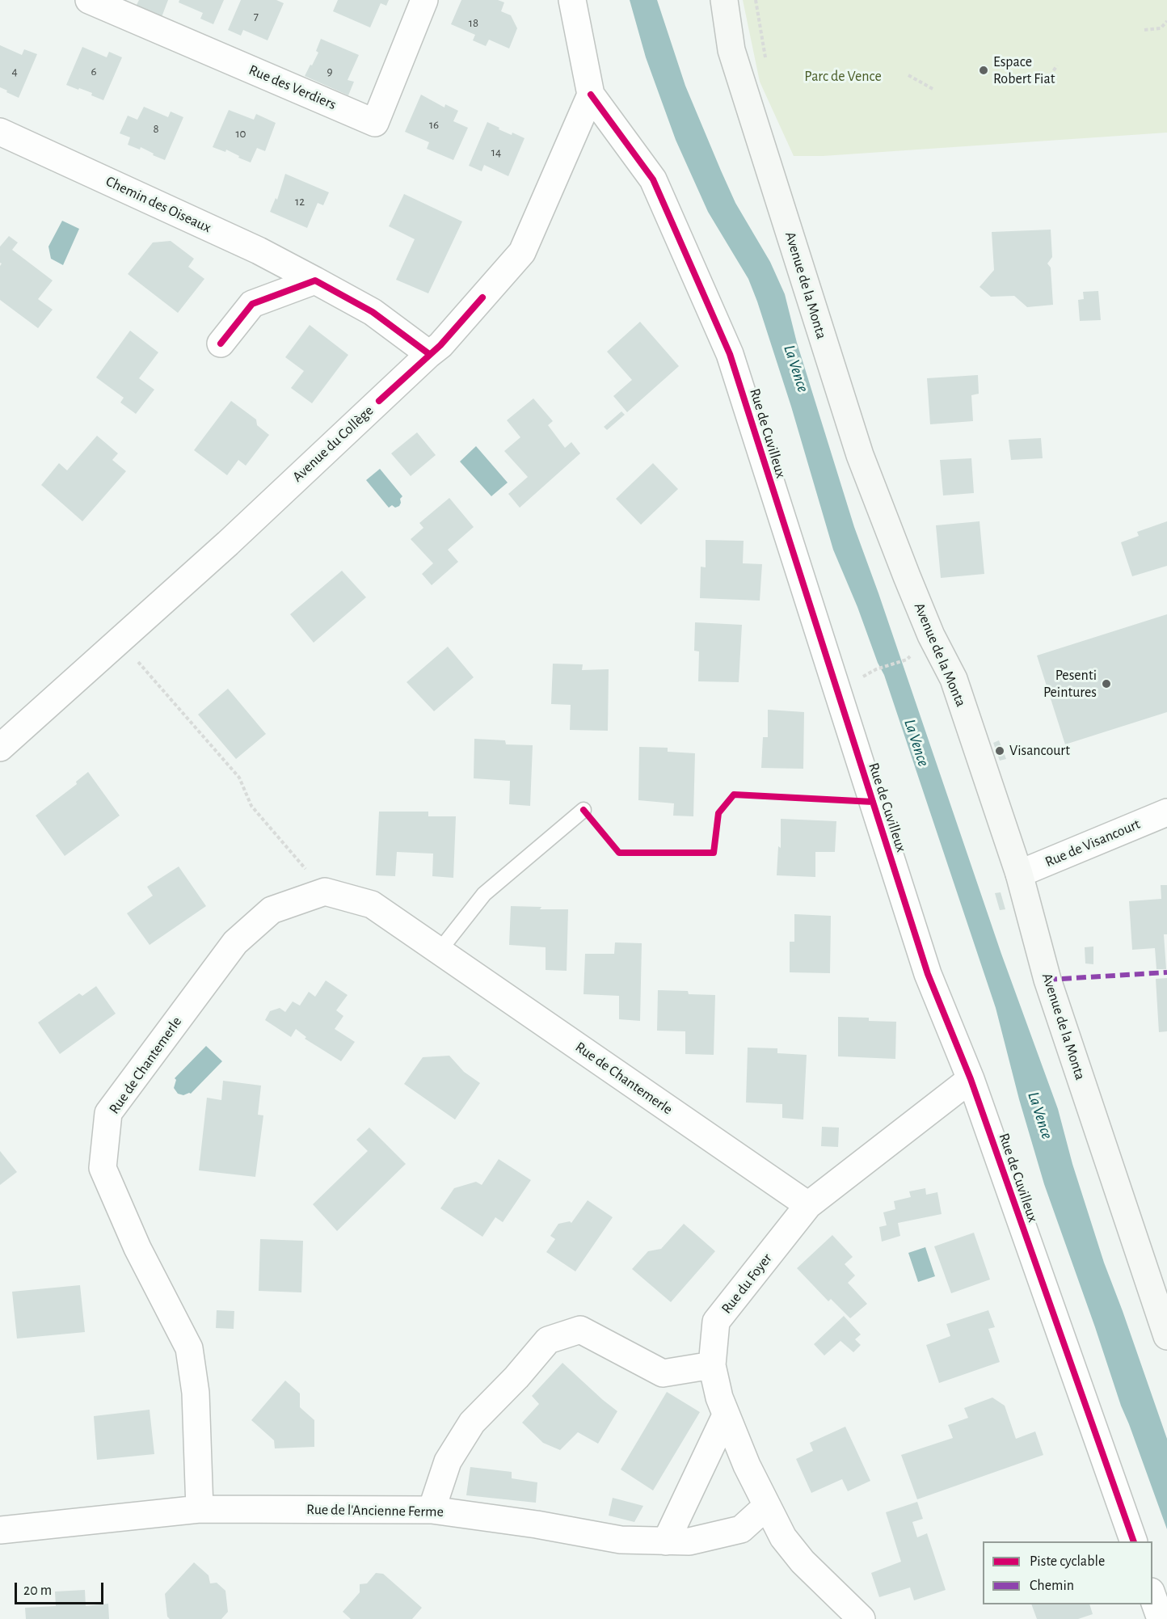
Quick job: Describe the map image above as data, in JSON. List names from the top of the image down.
{
  "streets": {
    "street": [
      "Rue des Verdiers",
      "Chemin des Oiseaux",
      "Avenue de la Monta",
      "Rue de Cuvilleux",
      "Avenue du Collège",
      "Rue de Visancourt",
      "Rue de Chantemerle",
      "Rue du Foyer",
      "Rue de l'Ancienne Ferme"
    ]
  },
  "crossings": [
    ["Chemin des Oiseaux", "Avenue du Collège"],
    ["Avenue de la Monta", "Rue de Visancourt"],
    ["Rue de Cuvilleux", "Avenue du Collège"],
    ["Rue de Cuvilleux", "Rue du Foyer"],
    ["Rue de Chantemerle", "Rue du Foyer"],
    ["Rue de Chantemerle", "Rue de l'Ancienne Ferme"],
    ["Rue du Foyer", "Rue de l'Ancienne Ferme"]
  ],
  "water": ["La Vence"],
  "parks": ["Parc de Vence"],
  "places": ["Espace Robert Fiat", "Pesenti Peintures", "Visancourt"],
  "house_numbers": [
    "7",
    "18",
    "4",
    "6",
    "9",
    "16",
    "8",
    "10",
    "14",
    "12"
  ],
  "legend": ["Piste cyclable", "Chemin"],
  "scale_bar": "20 m"
}
